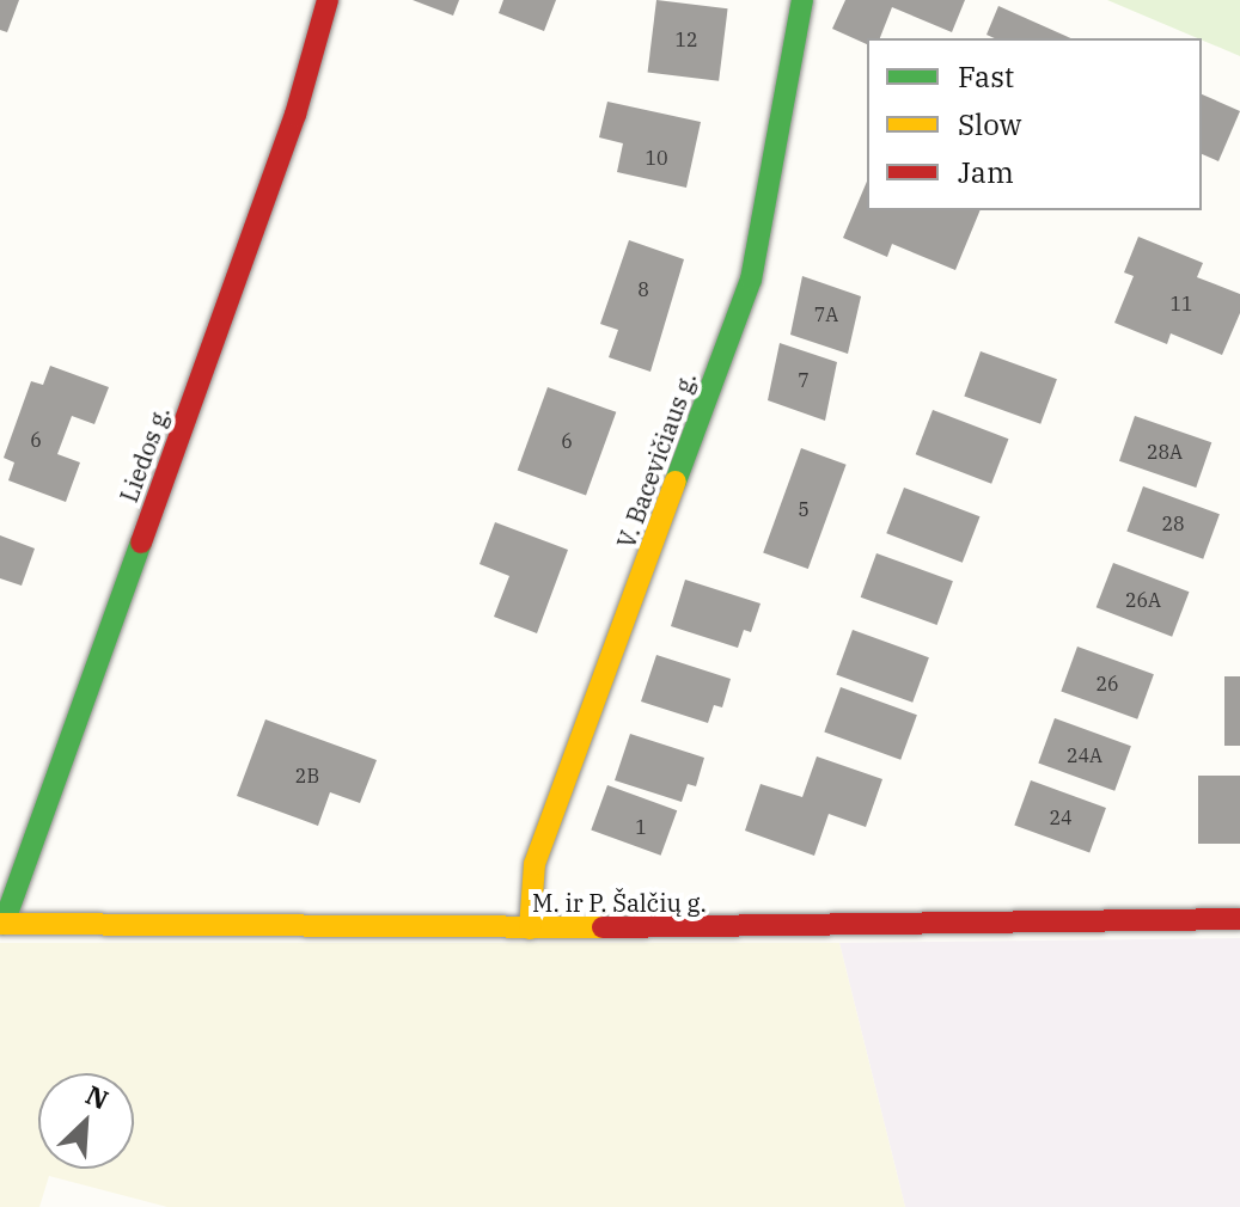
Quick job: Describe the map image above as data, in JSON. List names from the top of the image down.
{
  "streets": {
    "street": ["Liedos g.", "V. Bacevičiaus g.", "M. ir P. Šalčių g."]
  },
  "crossings": [
    ["Liedos g.", "M. ir P. Šalčių g."],
    ["V. Bacevičiaus g.", "M. ir P. Šalčių g."]
  ],
  "house_numbers": [
    "12",
    "10",
    "8",
    "11",
    "7A",
    "7",
    "6",
    "6",
    "28A",
    "5",
    "28",
    "26A",
    "26",
    "24A",
    "2B",
    "24",
    "1"
  ],
  "legend": ["Fast", "Slow", "Jam"],
  "north": "top right"
}
